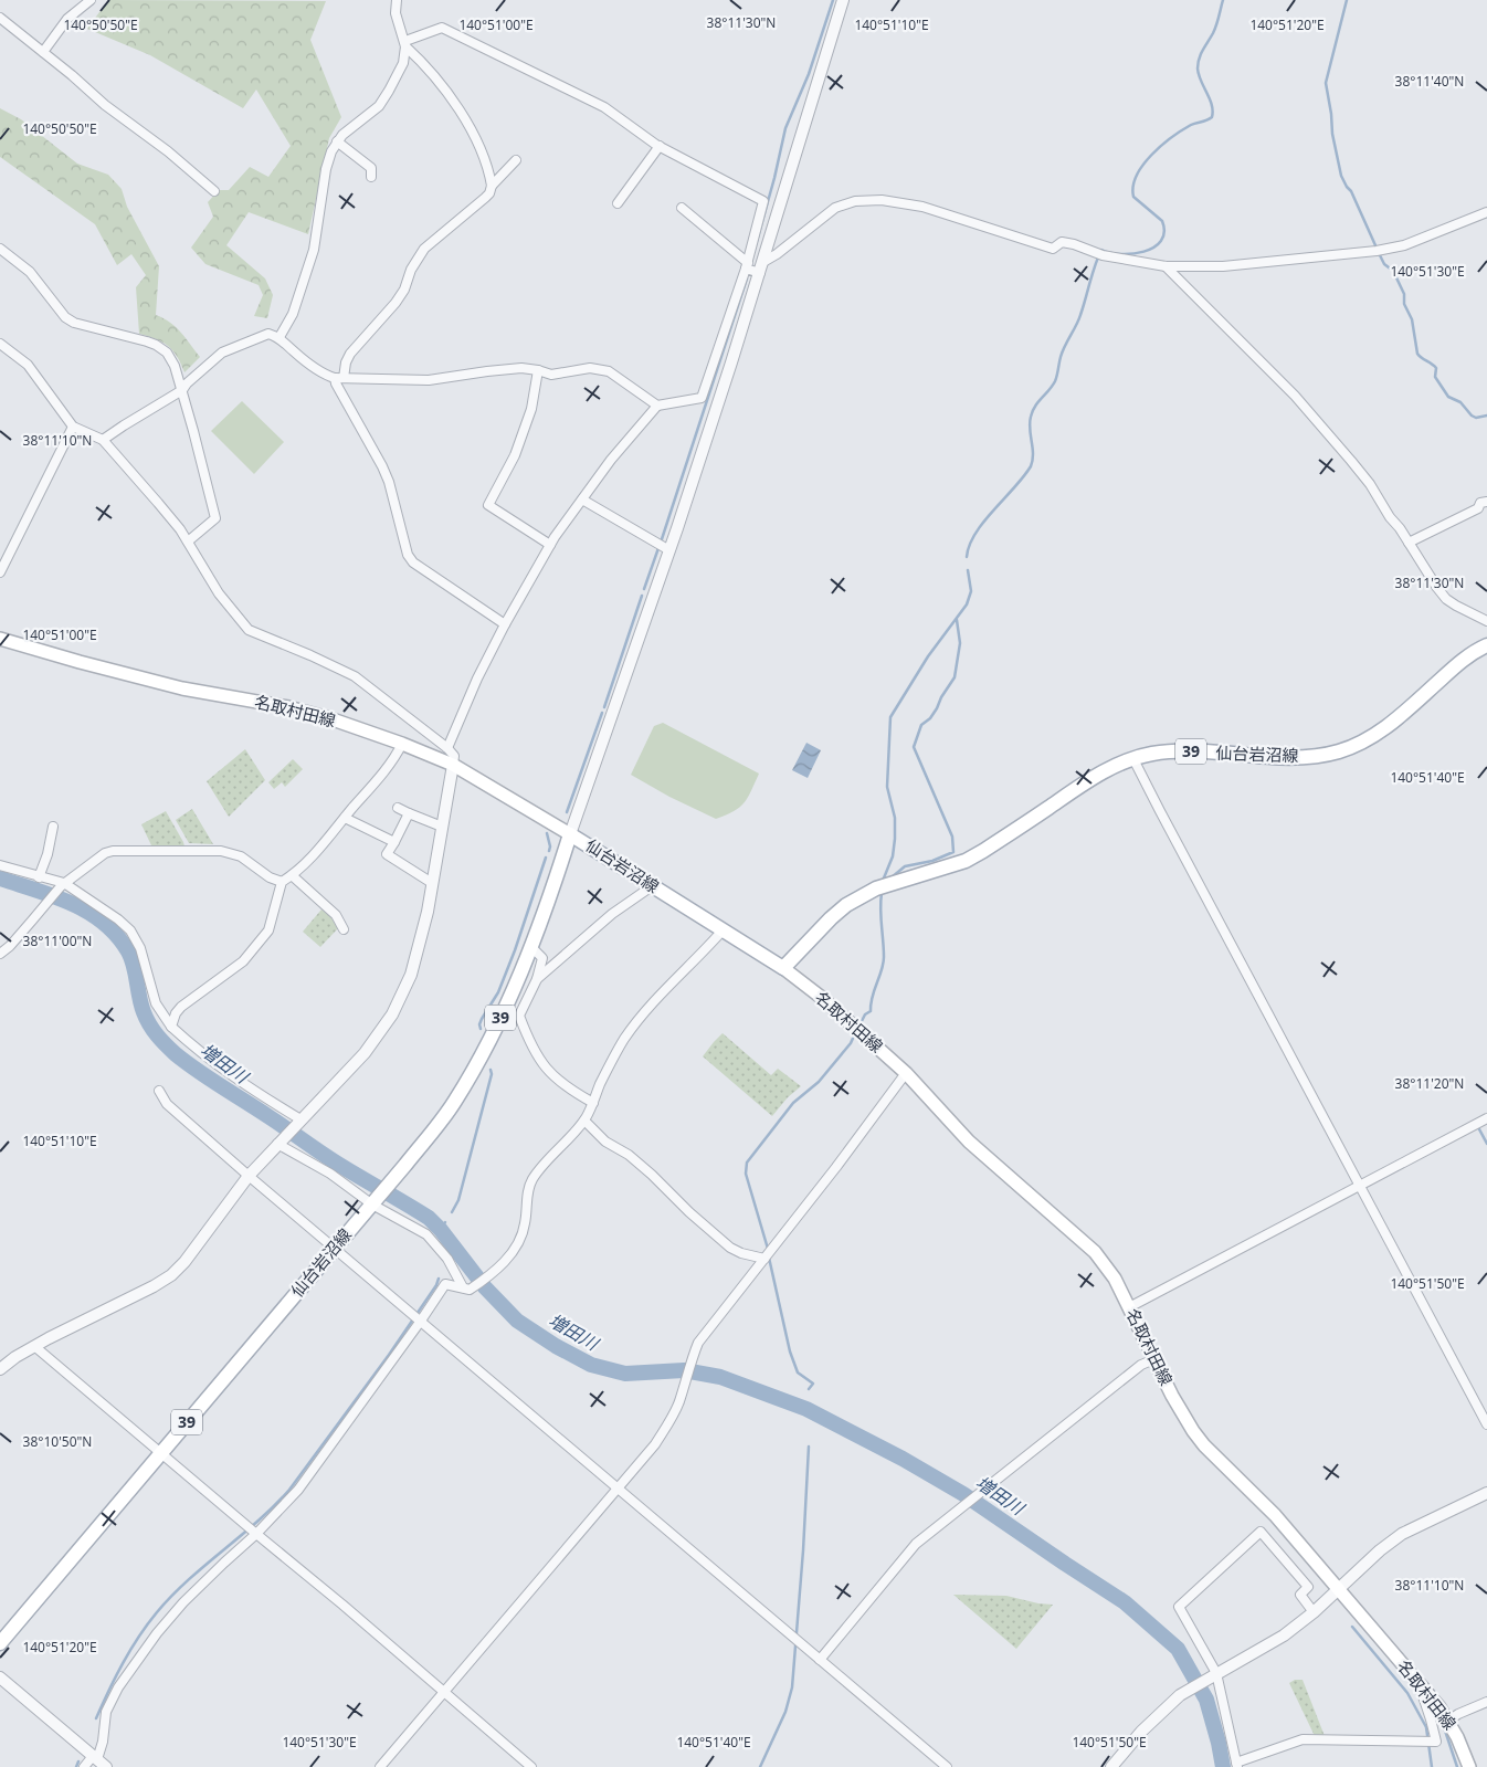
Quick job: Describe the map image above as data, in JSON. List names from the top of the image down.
{
  "streets": {
    "main road": ["名取村田線", "39", "仙台岩沼線"]
  },
  "crossings": [
    ["名取村田線", "仙台岩沼線"]
  ],
  "water": ["増田川"],
  "coordinates": [
    "38°11'30\"N",
    "140°51'00\"E",
    "140°50'50\"E",
    "140°51'10\"E",
    "140°51'20\"E",
    "38°11'40\"N",
    "140°51'30\"E",
    "38°11'10\"N",
    "140°51'40\"E",
    "38°11'00\"N",
    "38°11'20\"N",
    "140°51'50\"E",
    "38°10'50\"N"
  ]
}
